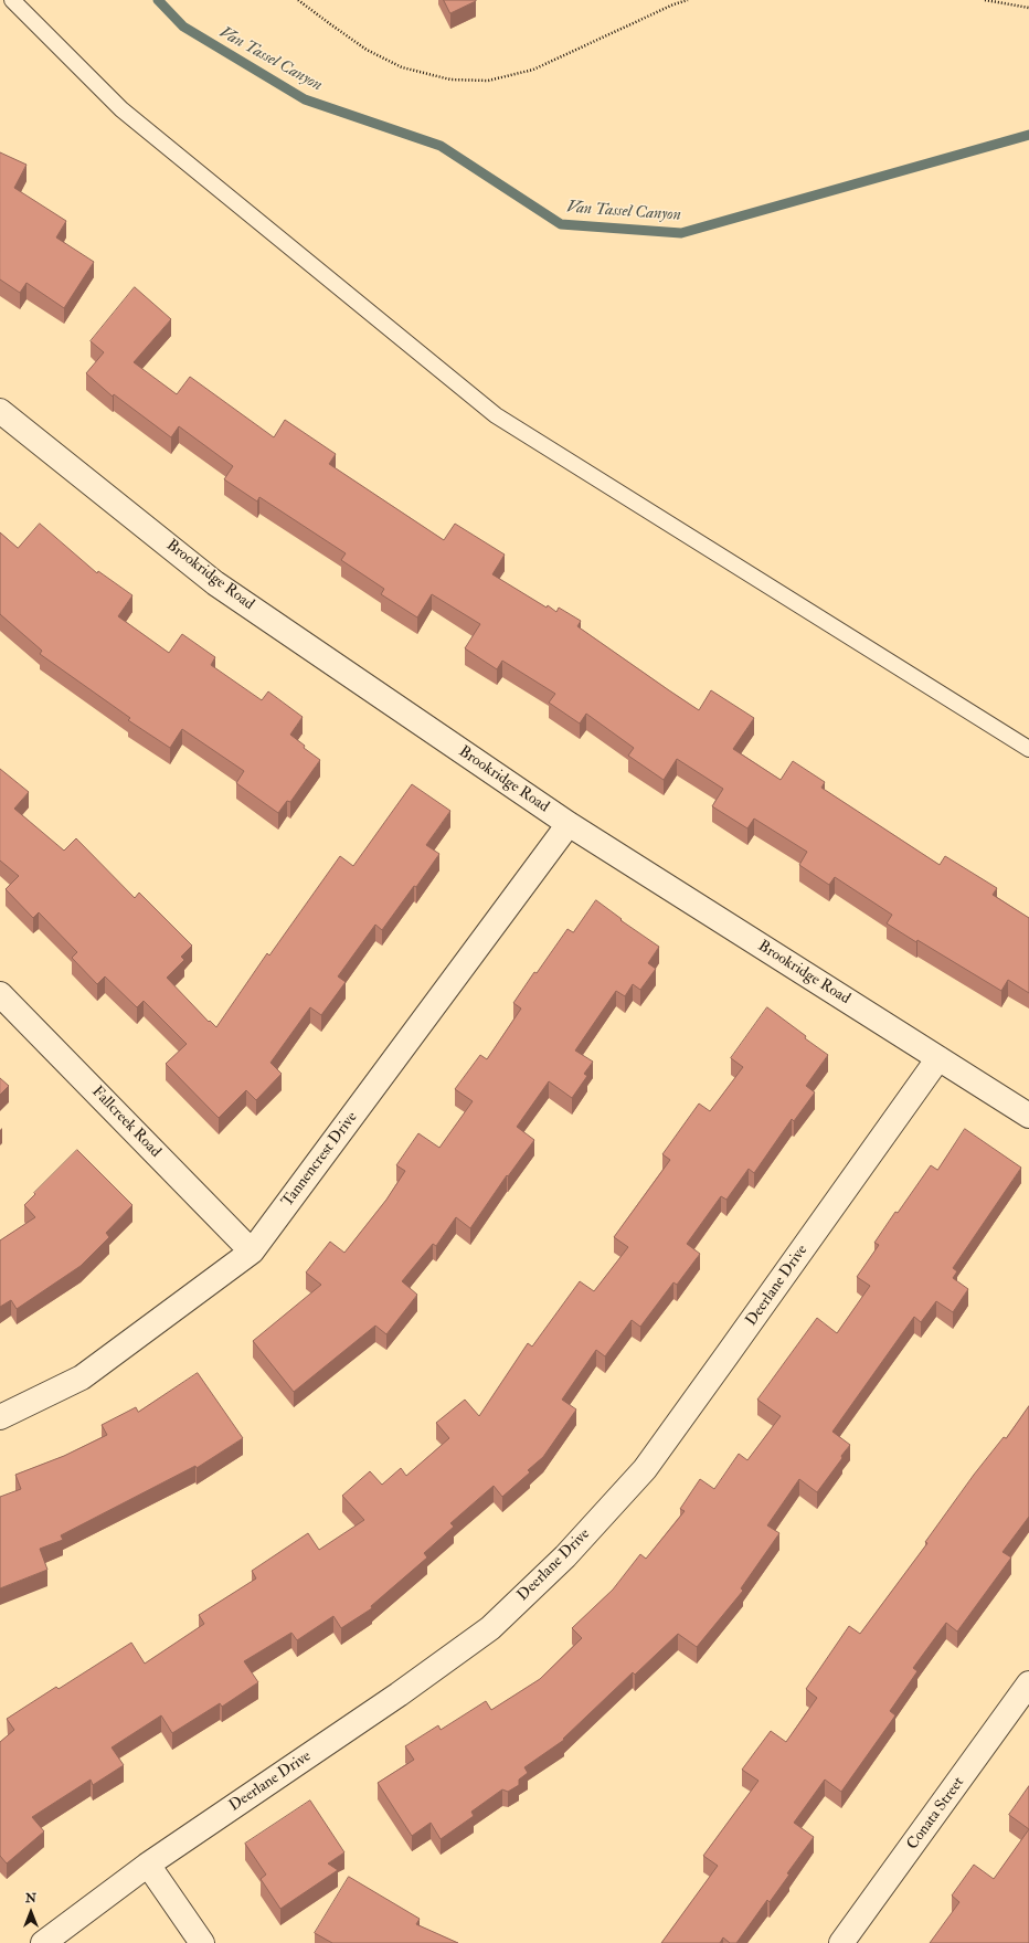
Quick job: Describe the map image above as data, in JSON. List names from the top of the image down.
{
  "streets": {
    "street": [
      "Brookridge Road",
      "Fallcreek Road",
      "Tannencrest Drive",
      "Deerlane Drive",
      "Conata Street"
    ]
  },
  "crossings": [
    ["Brookridge Road", "Tannencrest Drive"],
    ["Brookridge Road", "Deerlane Drive"],
    ["Fallcreek Road", "Tannencrest Drive"]
  ],
  "water": ["Van Tassel Canyon"],
  "north": "top"
}
